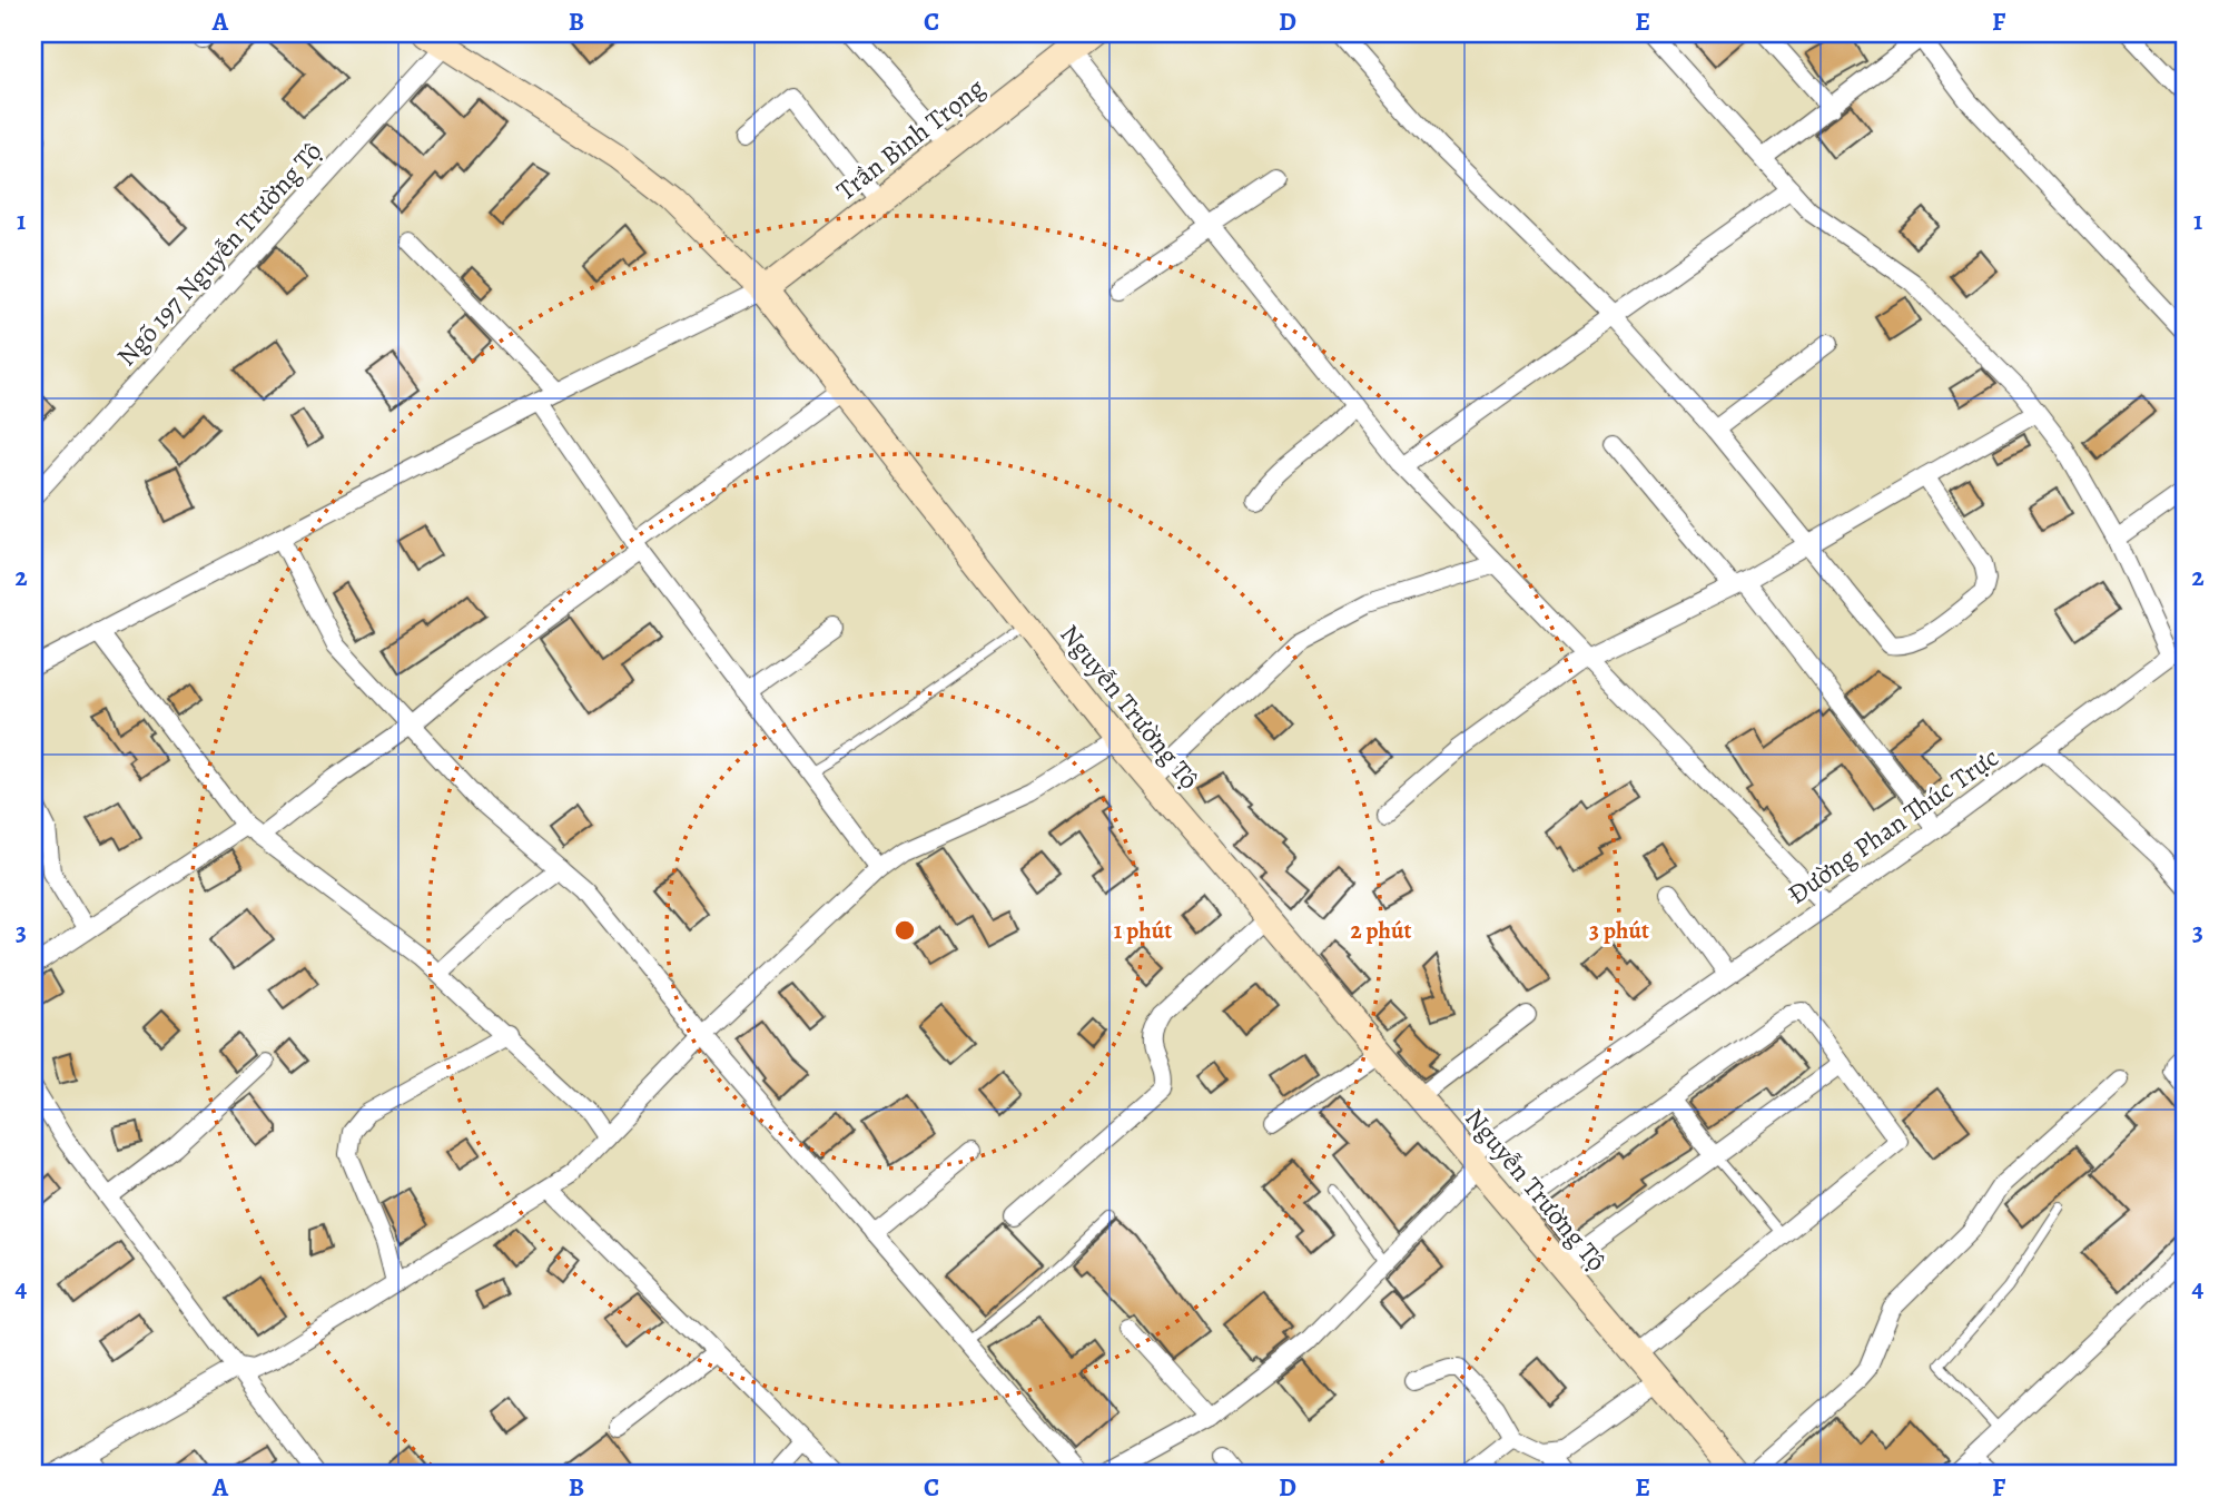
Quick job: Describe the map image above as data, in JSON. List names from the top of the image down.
{
  "streets": {
    "main road": ["Trần Bình Trọng", "Nguyễn Trường Tộ"],
    "street": ["Ngõ 197 Nguyễn Trường Tộ", "Đường Phan Thúc Trực"]
  },
  "crossings": [
    ["Trần Bình Trọng", "Nguyễn Trường Tộ"],
    ["Ngõ 197 Nguyễn Trường Tộ", "Nguyễn Trường Tộ"],
    ["Nguyễn Trường Tộ", "Đường Phan Thúc Trực"]
  ],
  "grid": {
    "columns": [
      "A",
      "B",
      "C",
      "D",
      "E",
      "F"
    ],
    "rows": [
      "1",
      "2",
      "3",
      "4"
    ]
  },
  "rings": ["1 phút", "2 phút", "3 phút"]
}
